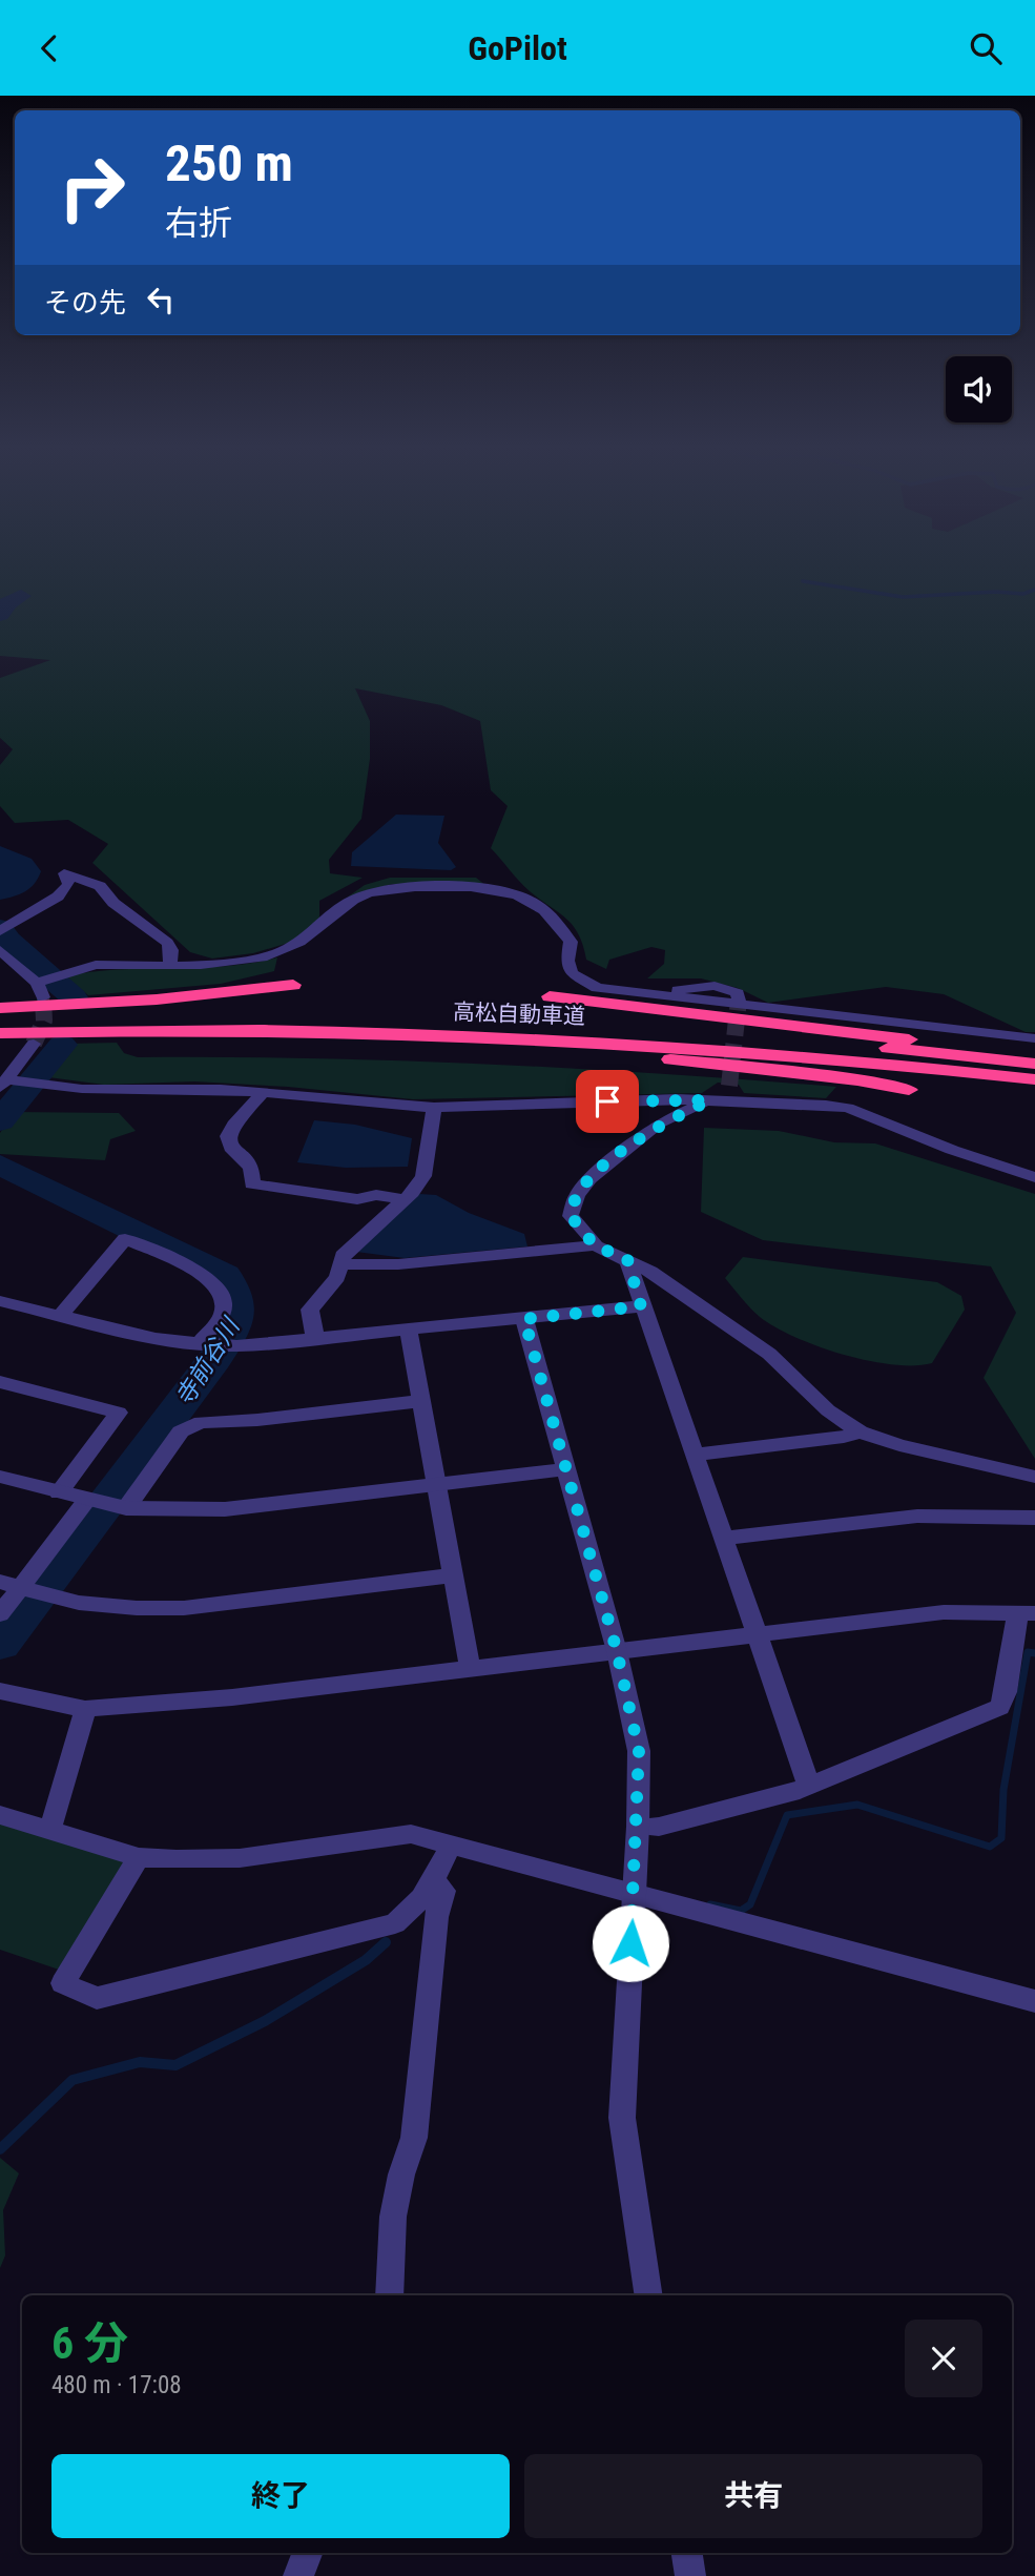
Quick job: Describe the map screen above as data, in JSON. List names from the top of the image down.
{
  "streets": {
    "highway": ["高松自動車道"]
  },
  "water": ["寺前谷川"],
  "page": {
    "header": "GoPilot",
    "turn": ["250 m", "右折"],
    "then": "その先",
    "heading": ["6 分", "480 m · 17:08"],
    "buttons": ["終了", "共有"]
  }
}
